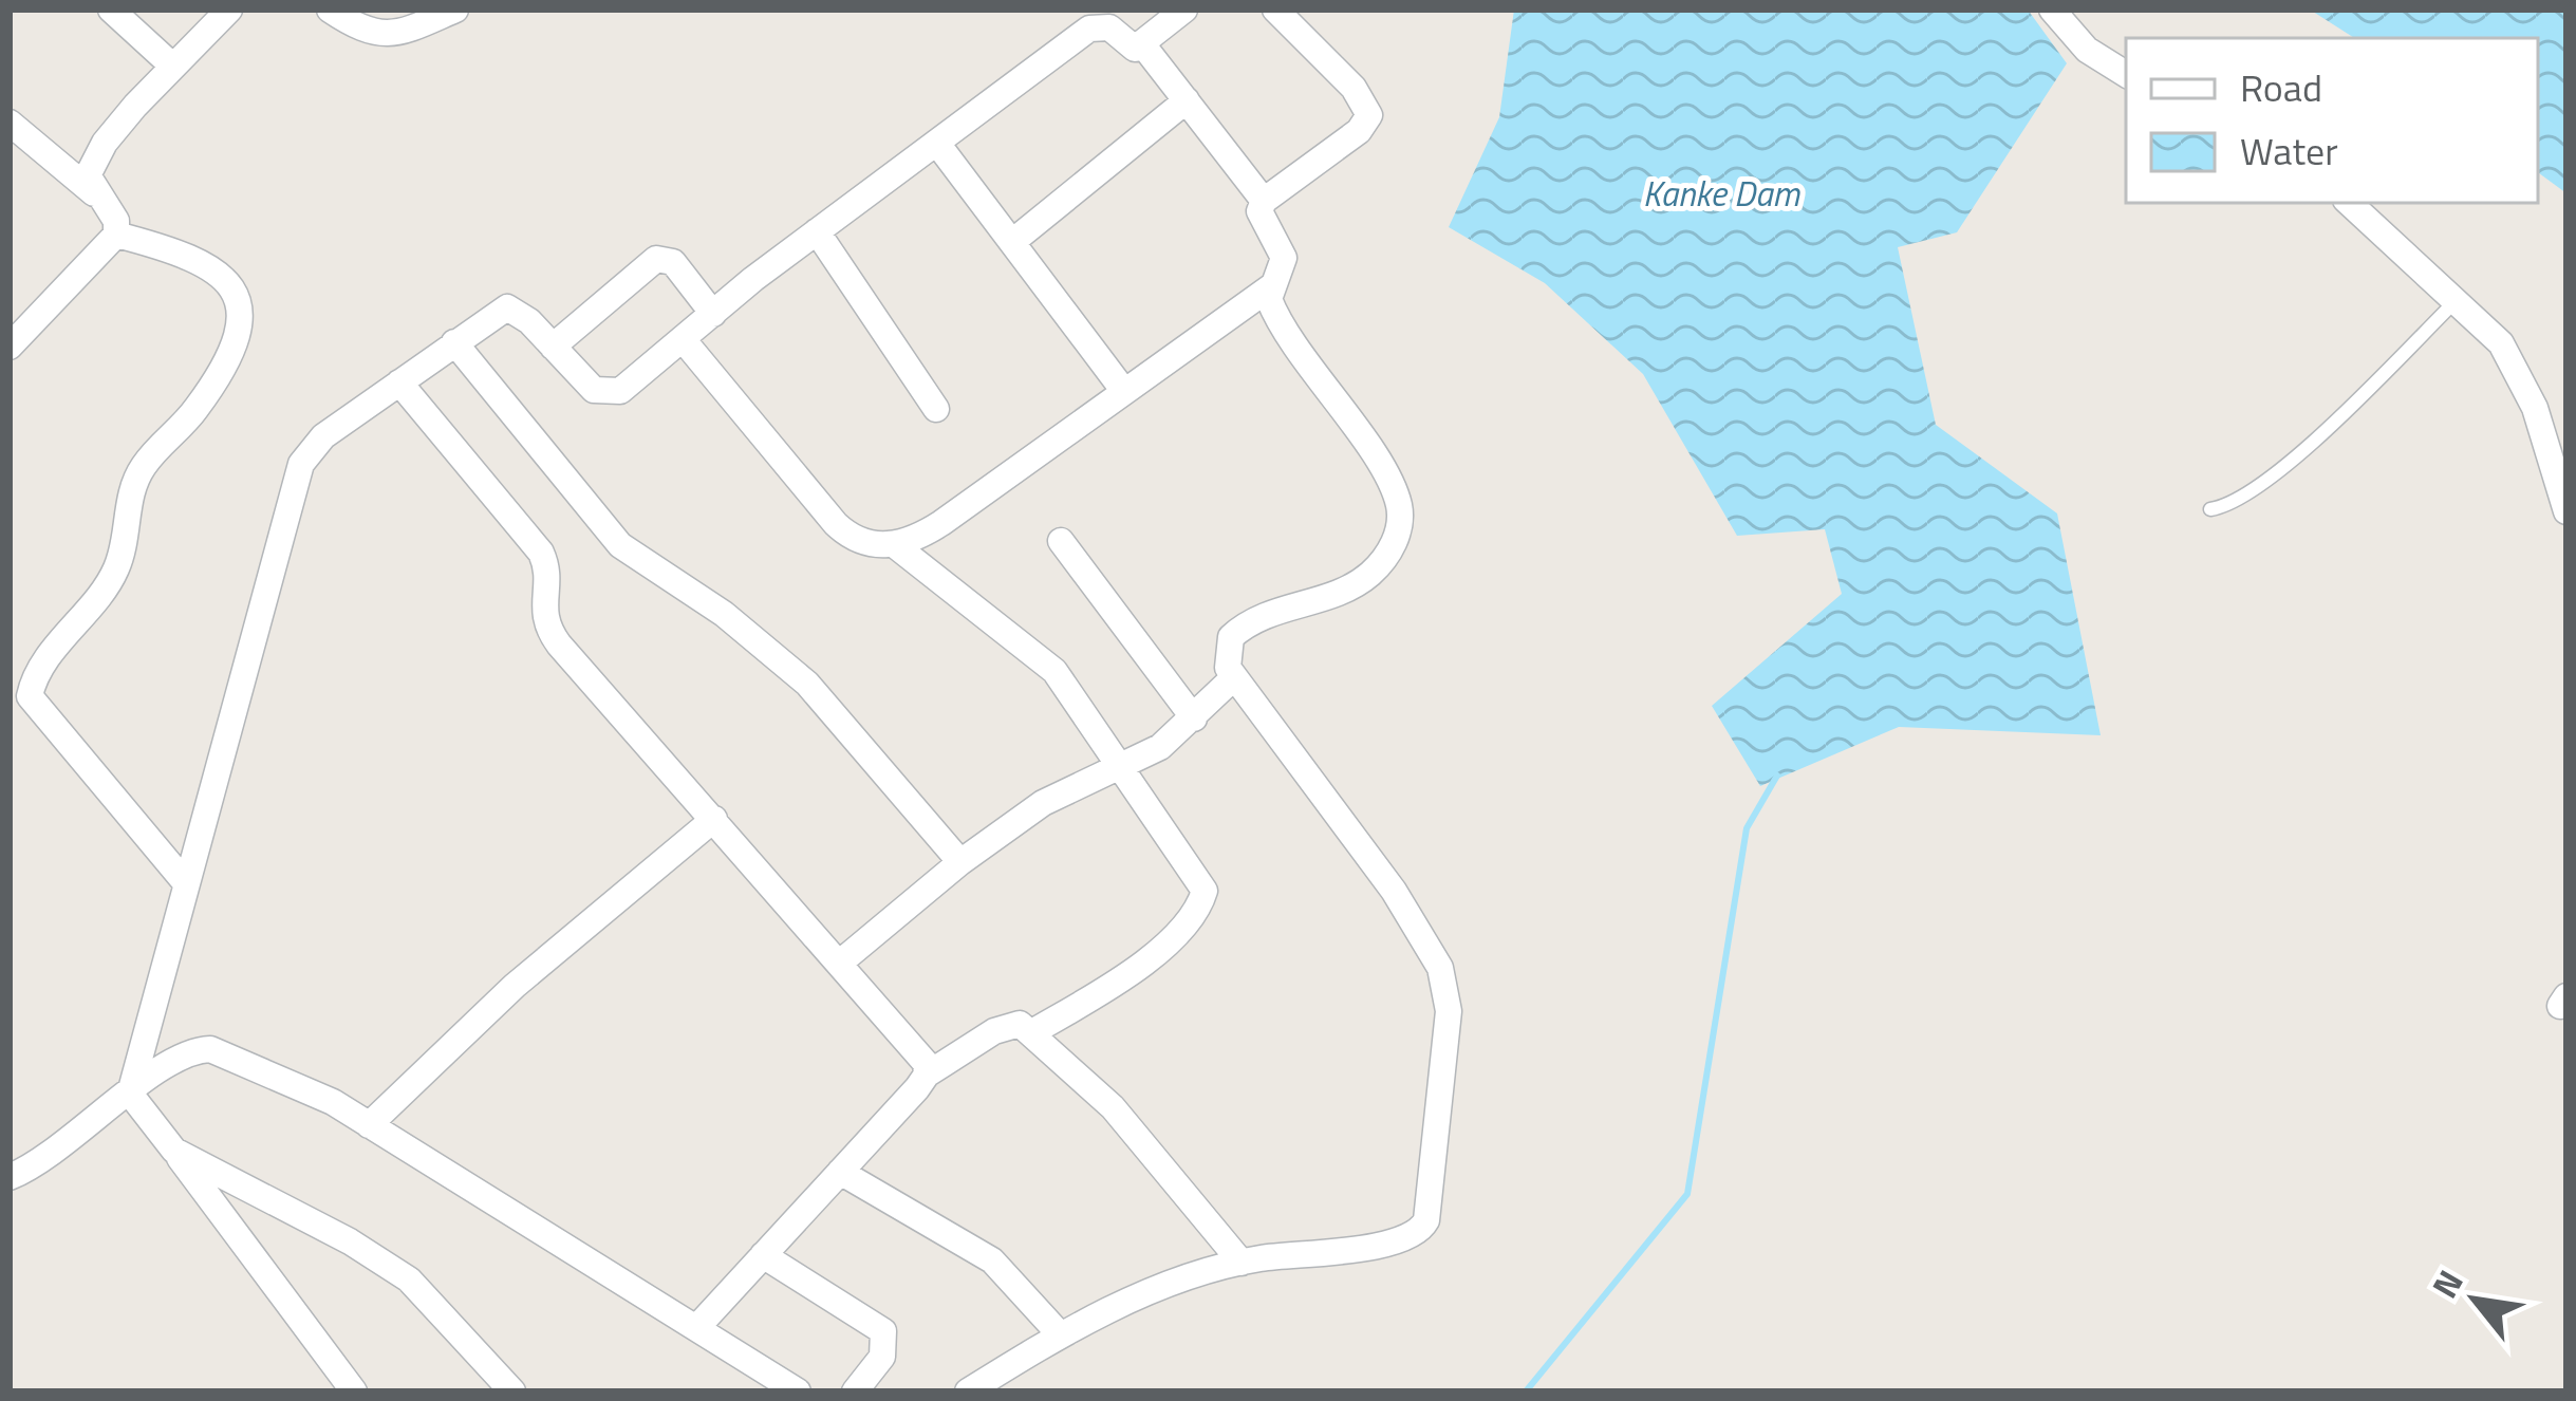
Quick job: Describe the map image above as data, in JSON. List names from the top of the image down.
{
  "water": ["Kanke Dam"],
  "legend": ["Road", "Water"],
  "north": "top left"
}
